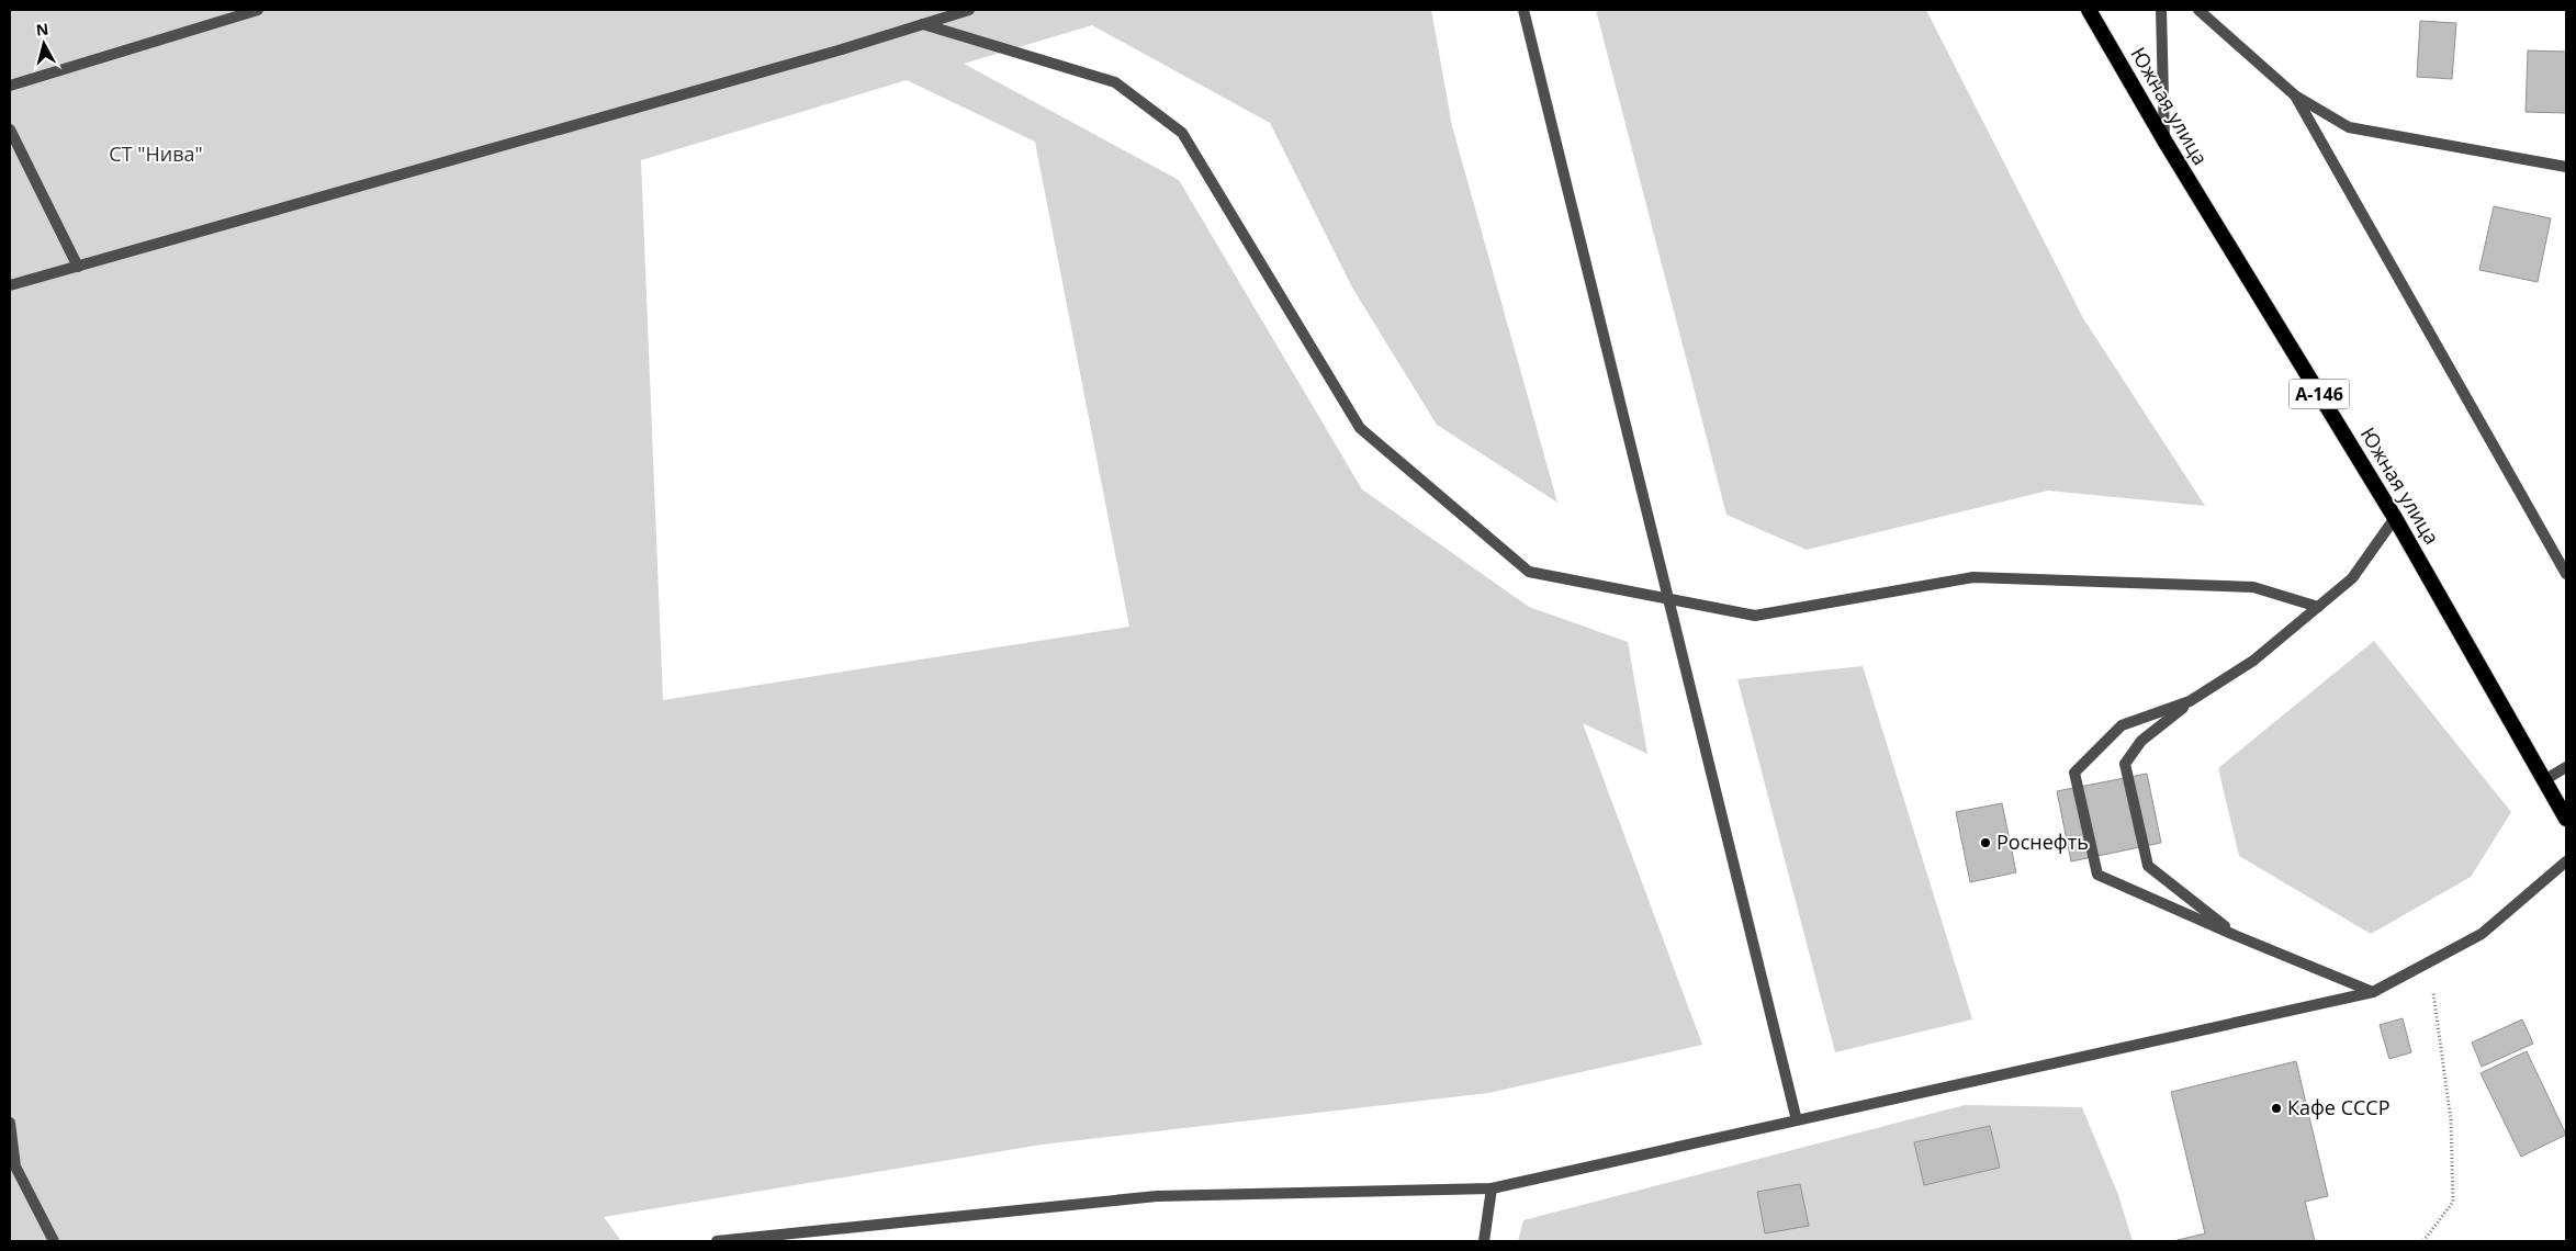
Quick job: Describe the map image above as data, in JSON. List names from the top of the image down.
{
  "streets": {
    "highway": ["Южная улица", "А-146"]
  },
  "parks": ["СТ \"Нива\""],
  "places": ["Роснефть", "Кафе СССР"],
  "north": "top"
}
